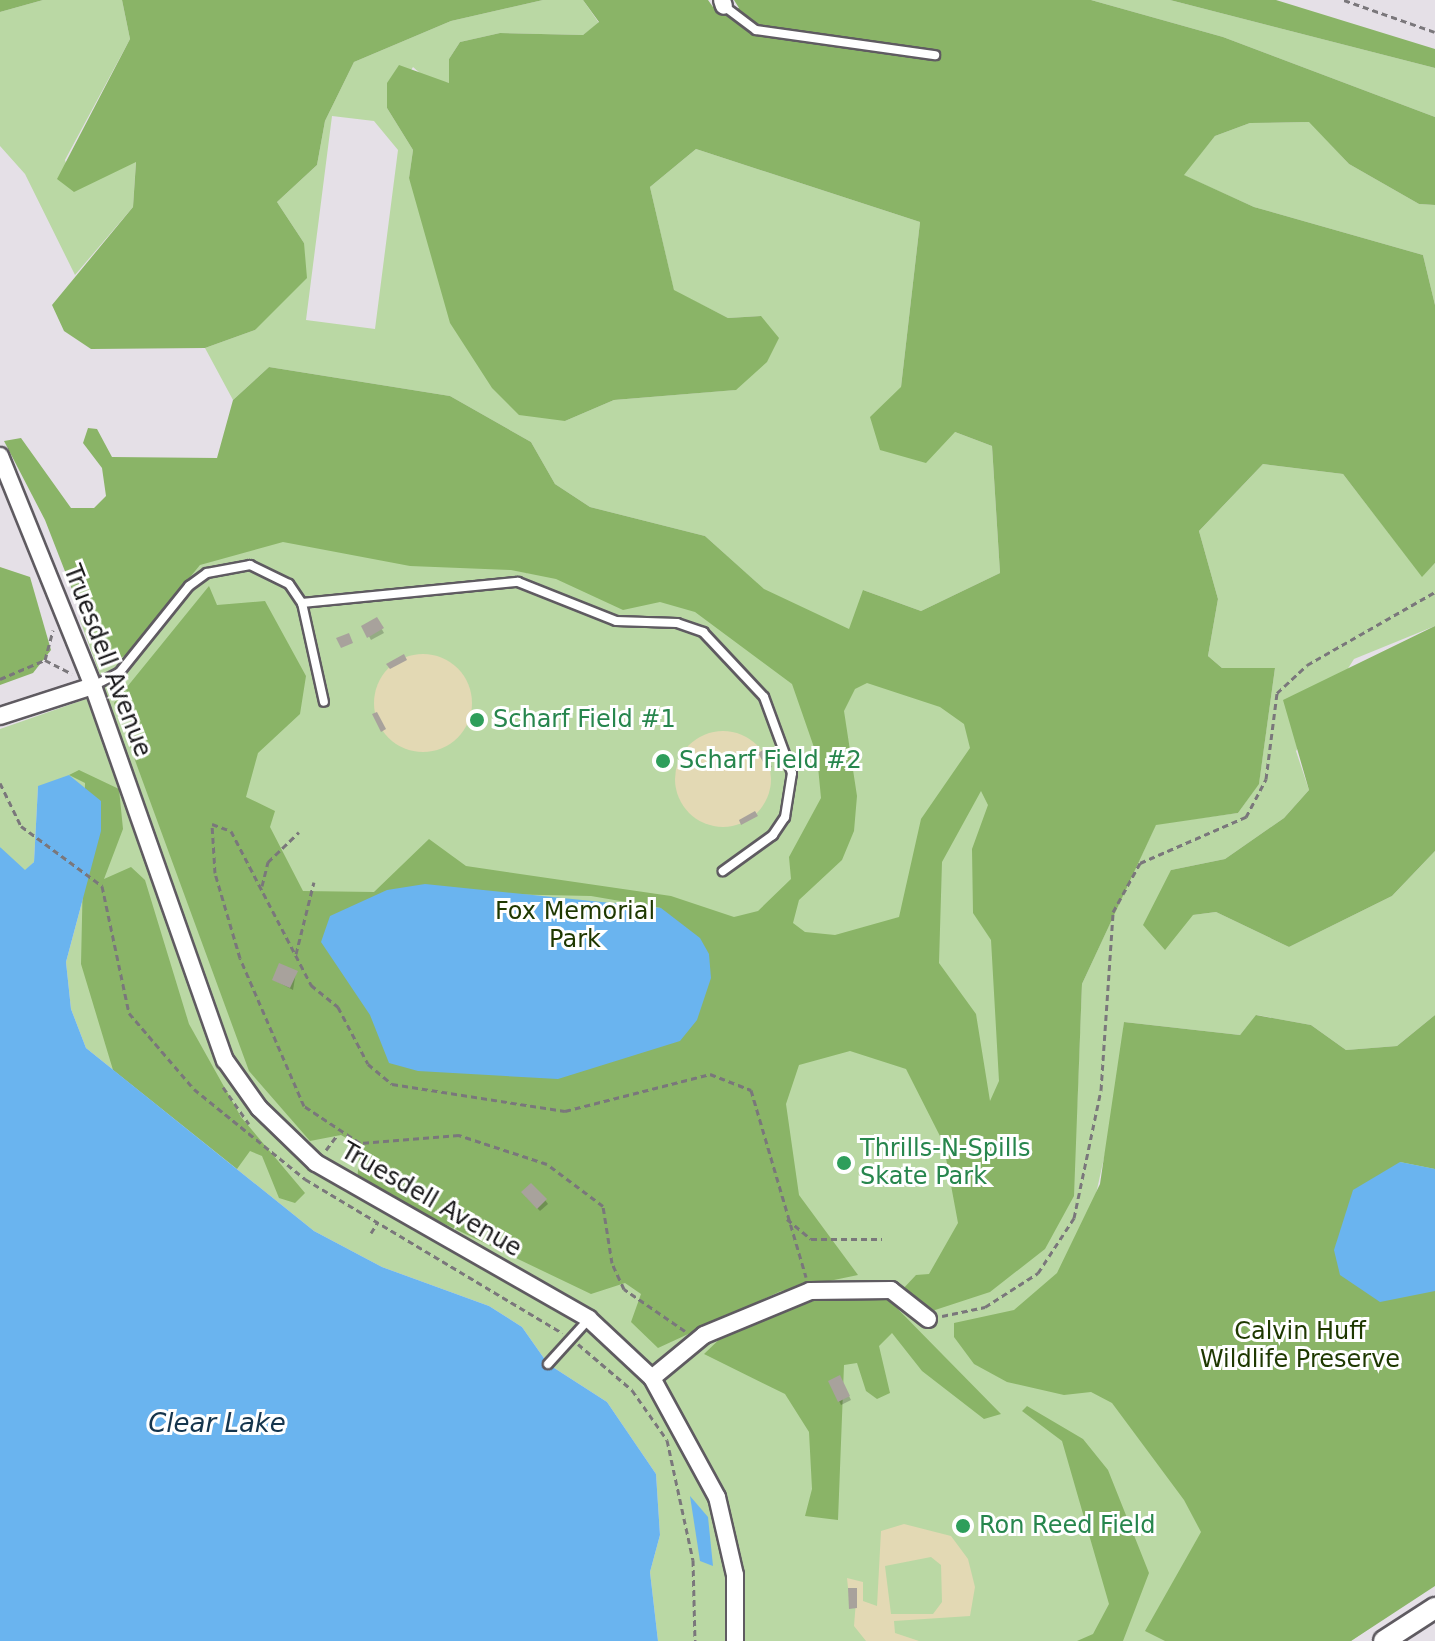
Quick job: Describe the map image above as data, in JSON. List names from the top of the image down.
{
  "streets": {
    "street": ["Truesdell Avenue"]
  },
  "water": ["Clear Lake"],
  "parks": ["Fox Memorial Park", "Calvin Huff Wildlife Preserve"],
  "places": [
    "Scharf Field #1",
    "Scharf Field #2",
    "Thrills-N-Spills Skate Park",
    "Ron Reed Field"
  ]
}
